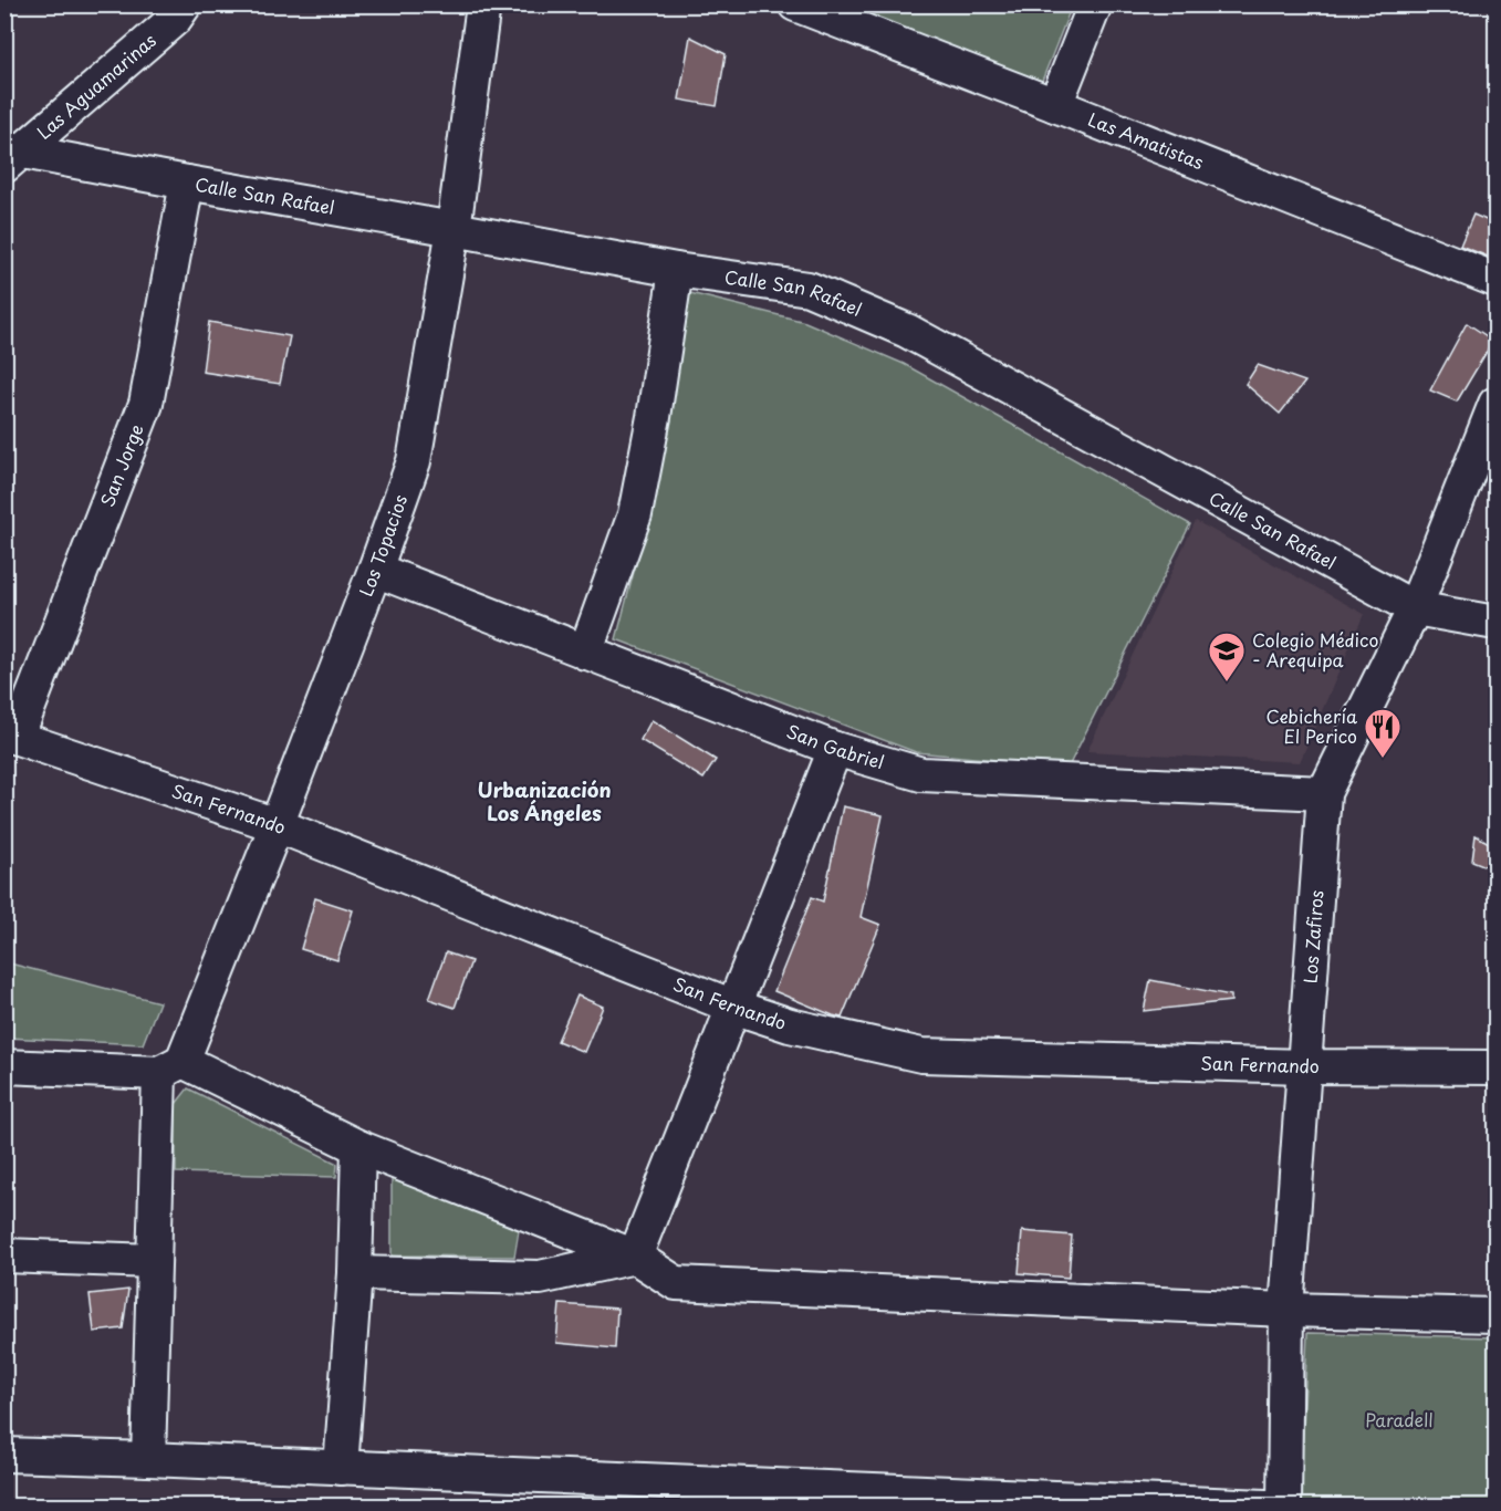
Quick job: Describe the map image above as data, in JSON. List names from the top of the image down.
{
  "streets": {
    "street": [
      "Las Aguamarinas",
      "Las Amatistas",
      "Calle San Rafael",
      "San Jorge",
      "Los Topacios",
      "San Gabriel",
      "San Fernando",
      "Los Zafiros"
    ]
  },
  "crossings": [
    ["Las Aguamarinas", "Calle San Rafael"],
    ["Calle San Rafael", "San Jorge"],
    ["Calle San Rafael", "Los Topacios"],
    ["Calle San Rafael", "Los Zafiros"],
    ["San Jorge", "San Fernando"],
    ["Los Topacios", "San Gabriel"],
    ["Los Topacios", "San Fernando"],
    ["San Gabriel", "Los Zafiros"],
    ["San Fernando", "Los Zafiros"]
  ],
  "districts": ["Urbanización Los Ángeles"],
  "parks": ["Paradell"],
  "places": {
    "school or university": ["Colegio Médico - Arequipa"],
    "restaurant": ["Cebichería El Perico"]
  }
}
